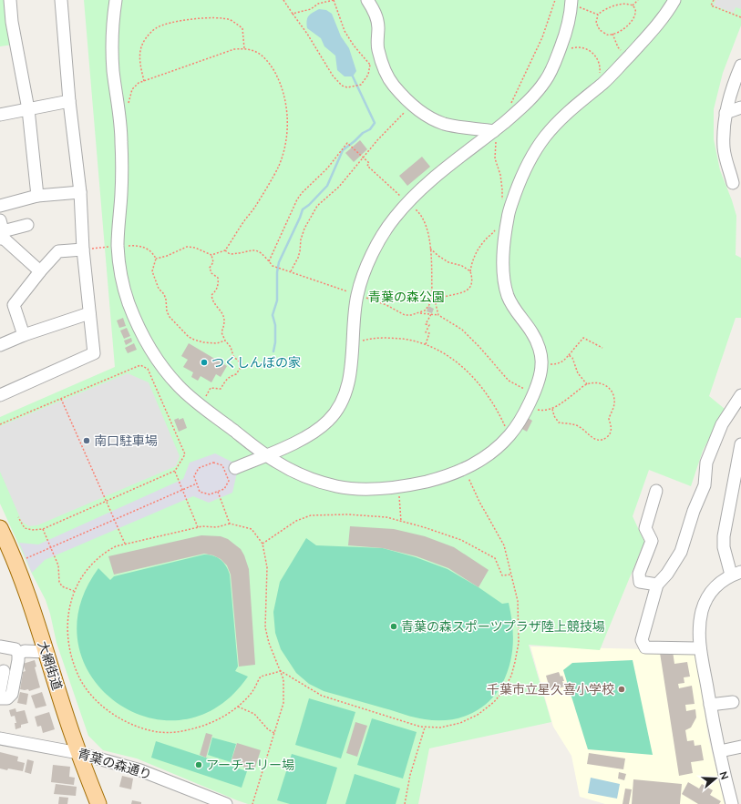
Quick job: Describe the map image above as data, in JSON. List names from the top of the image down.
{
  "streets": {
    "main road": ["大網街道"],
    "street": ["青葉の森通り"]
  },
  "crossings": [
    ["大網街道", "青葉の森通り"]
  ],
  "parks": ["青葉の森公園"],
  "places": [
    "つくしんぼの家",
    "南口駐車場",
    "青葉の森スポーツプラザ陸上競技場",
    "千葉市立星久喜小学校",
    "アーチェリー場"
  ],
  "north": "right"
}
